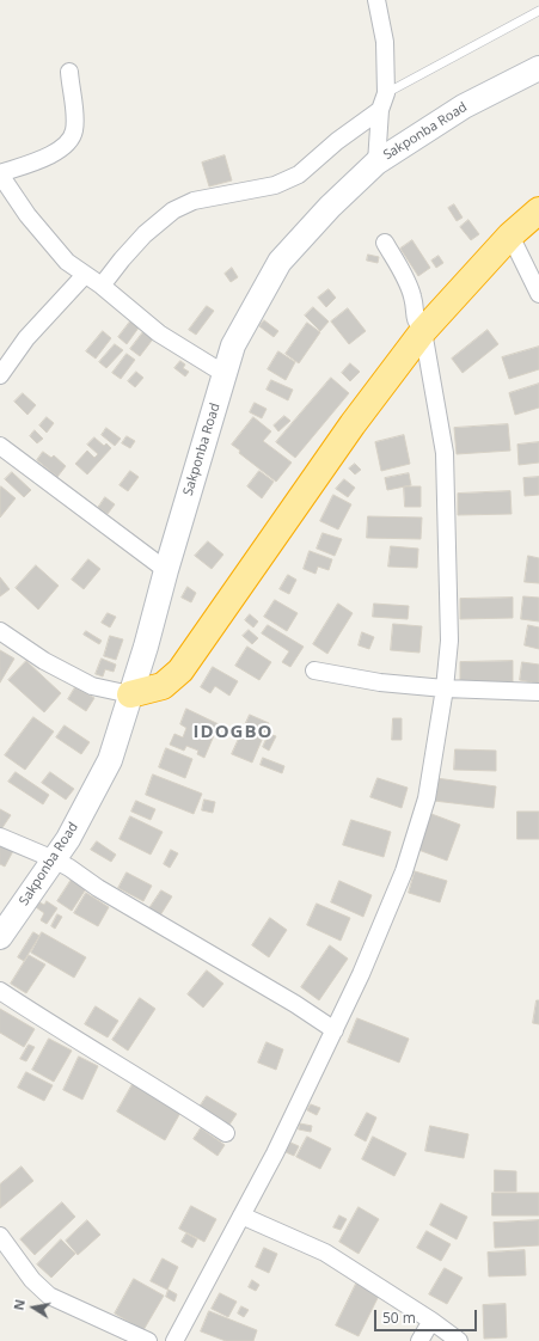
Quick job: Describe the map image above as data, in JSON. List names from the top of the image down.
{
  "streets": {
    "main road": ["Sakponba Road"]
  },
  "districts": ["IDOGBO"],
  "scale_bar": "50 m",
  "north": "left"
}
